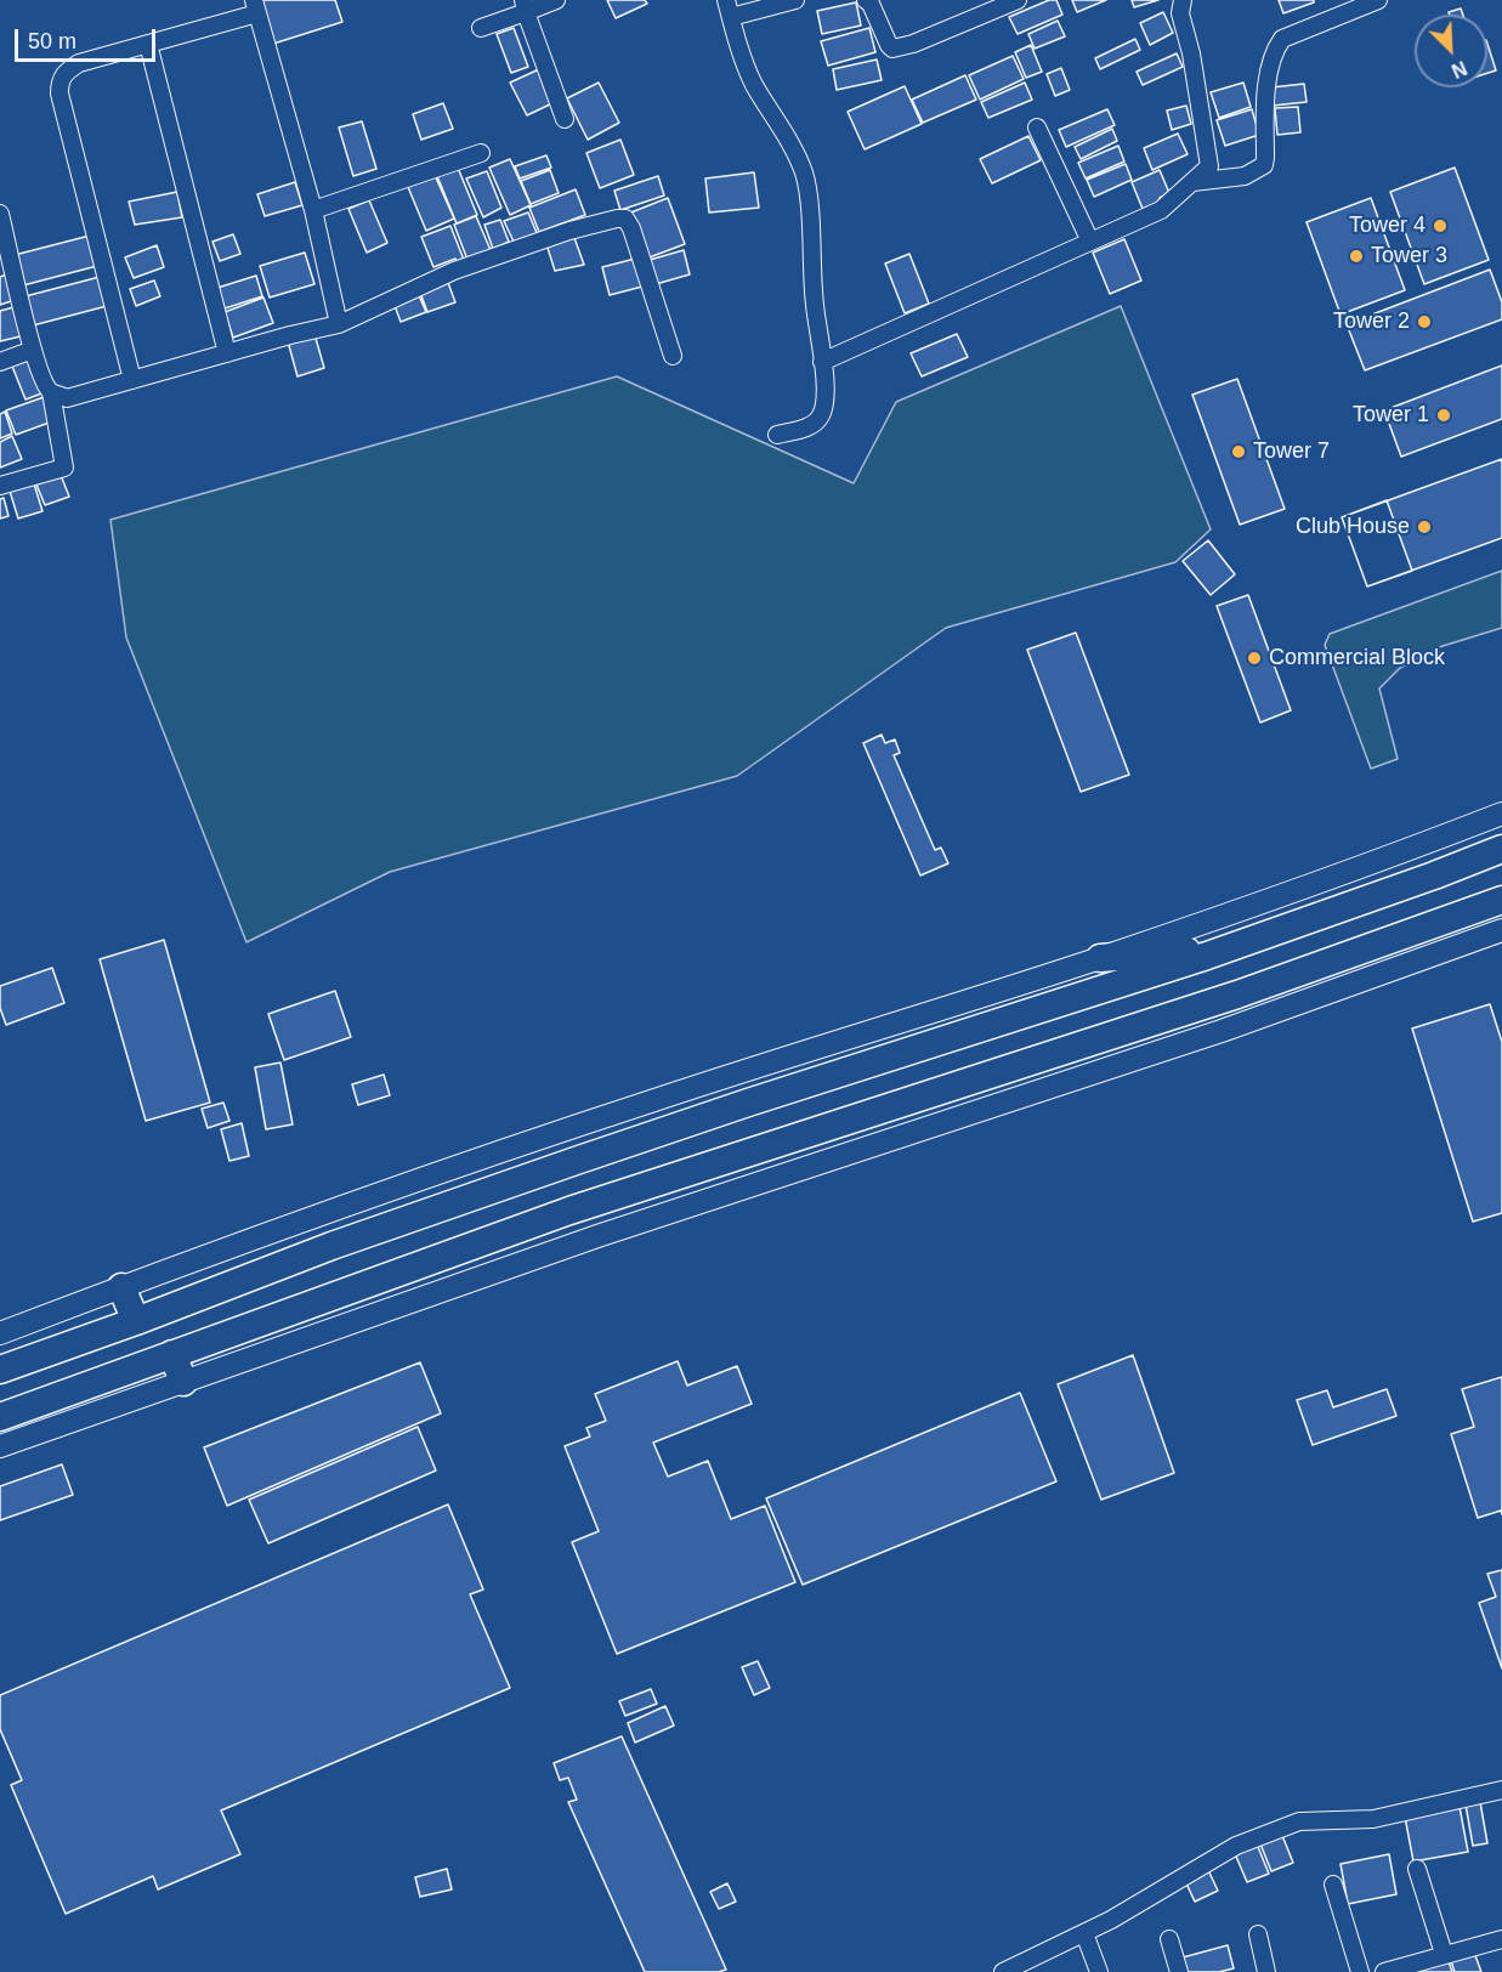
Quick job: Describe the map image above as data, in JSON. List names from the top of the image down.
{
  "places": [
    "Tower 4",
    "Tower 3",
    "Tower 2",
    "Tower 1",
    "Tower 7",
    "Club House",
    "Commercial Block"
  ],
  "scale_bar": "50 m",
  "north": "bottom right"
}
